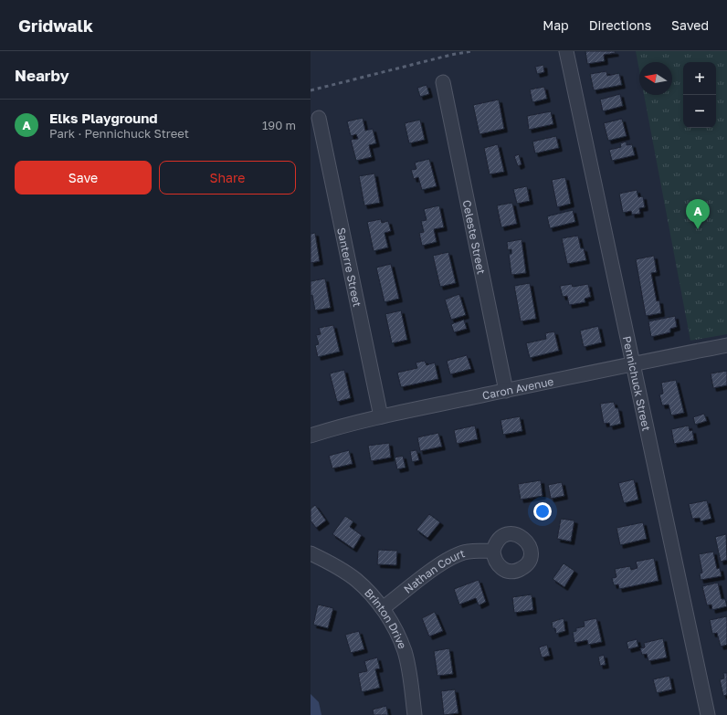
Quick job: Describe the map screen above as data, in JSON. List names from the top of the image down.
{
  "streets": {
    "street": [
      "Celeste Street",
      "Santerre Street",
      "Pennichuck Street",
      "Caron Avenue",
      "Nathan Court",
      "Brinton Drive"
    ]
  },
  "crossings": [
    ["Celeste Street", "Caron Avenue"],
    ["Santerre Street", "Caron Avenue"],
    ["Pennichuck Street", "Caron Avenue"],
    ["Nathan Court", "Brinton Drive"]
  ],
  "north": "left",
  "page": {
    "header": "Gridwalk",
    "nav": ["Map", "Directions", "Saved"],
    "heading": "Nearby",
    "map_buttons": ["+", "−"],
    "list": [
      {
        "mark": "A",
        "name": "Elks Playground",
        "note": "Park · Pennichuck Street",
        "value": "190 m"
      }
    ],
    "buttons": ["Save", "Share"],
    "pins": "A"
  }
}
